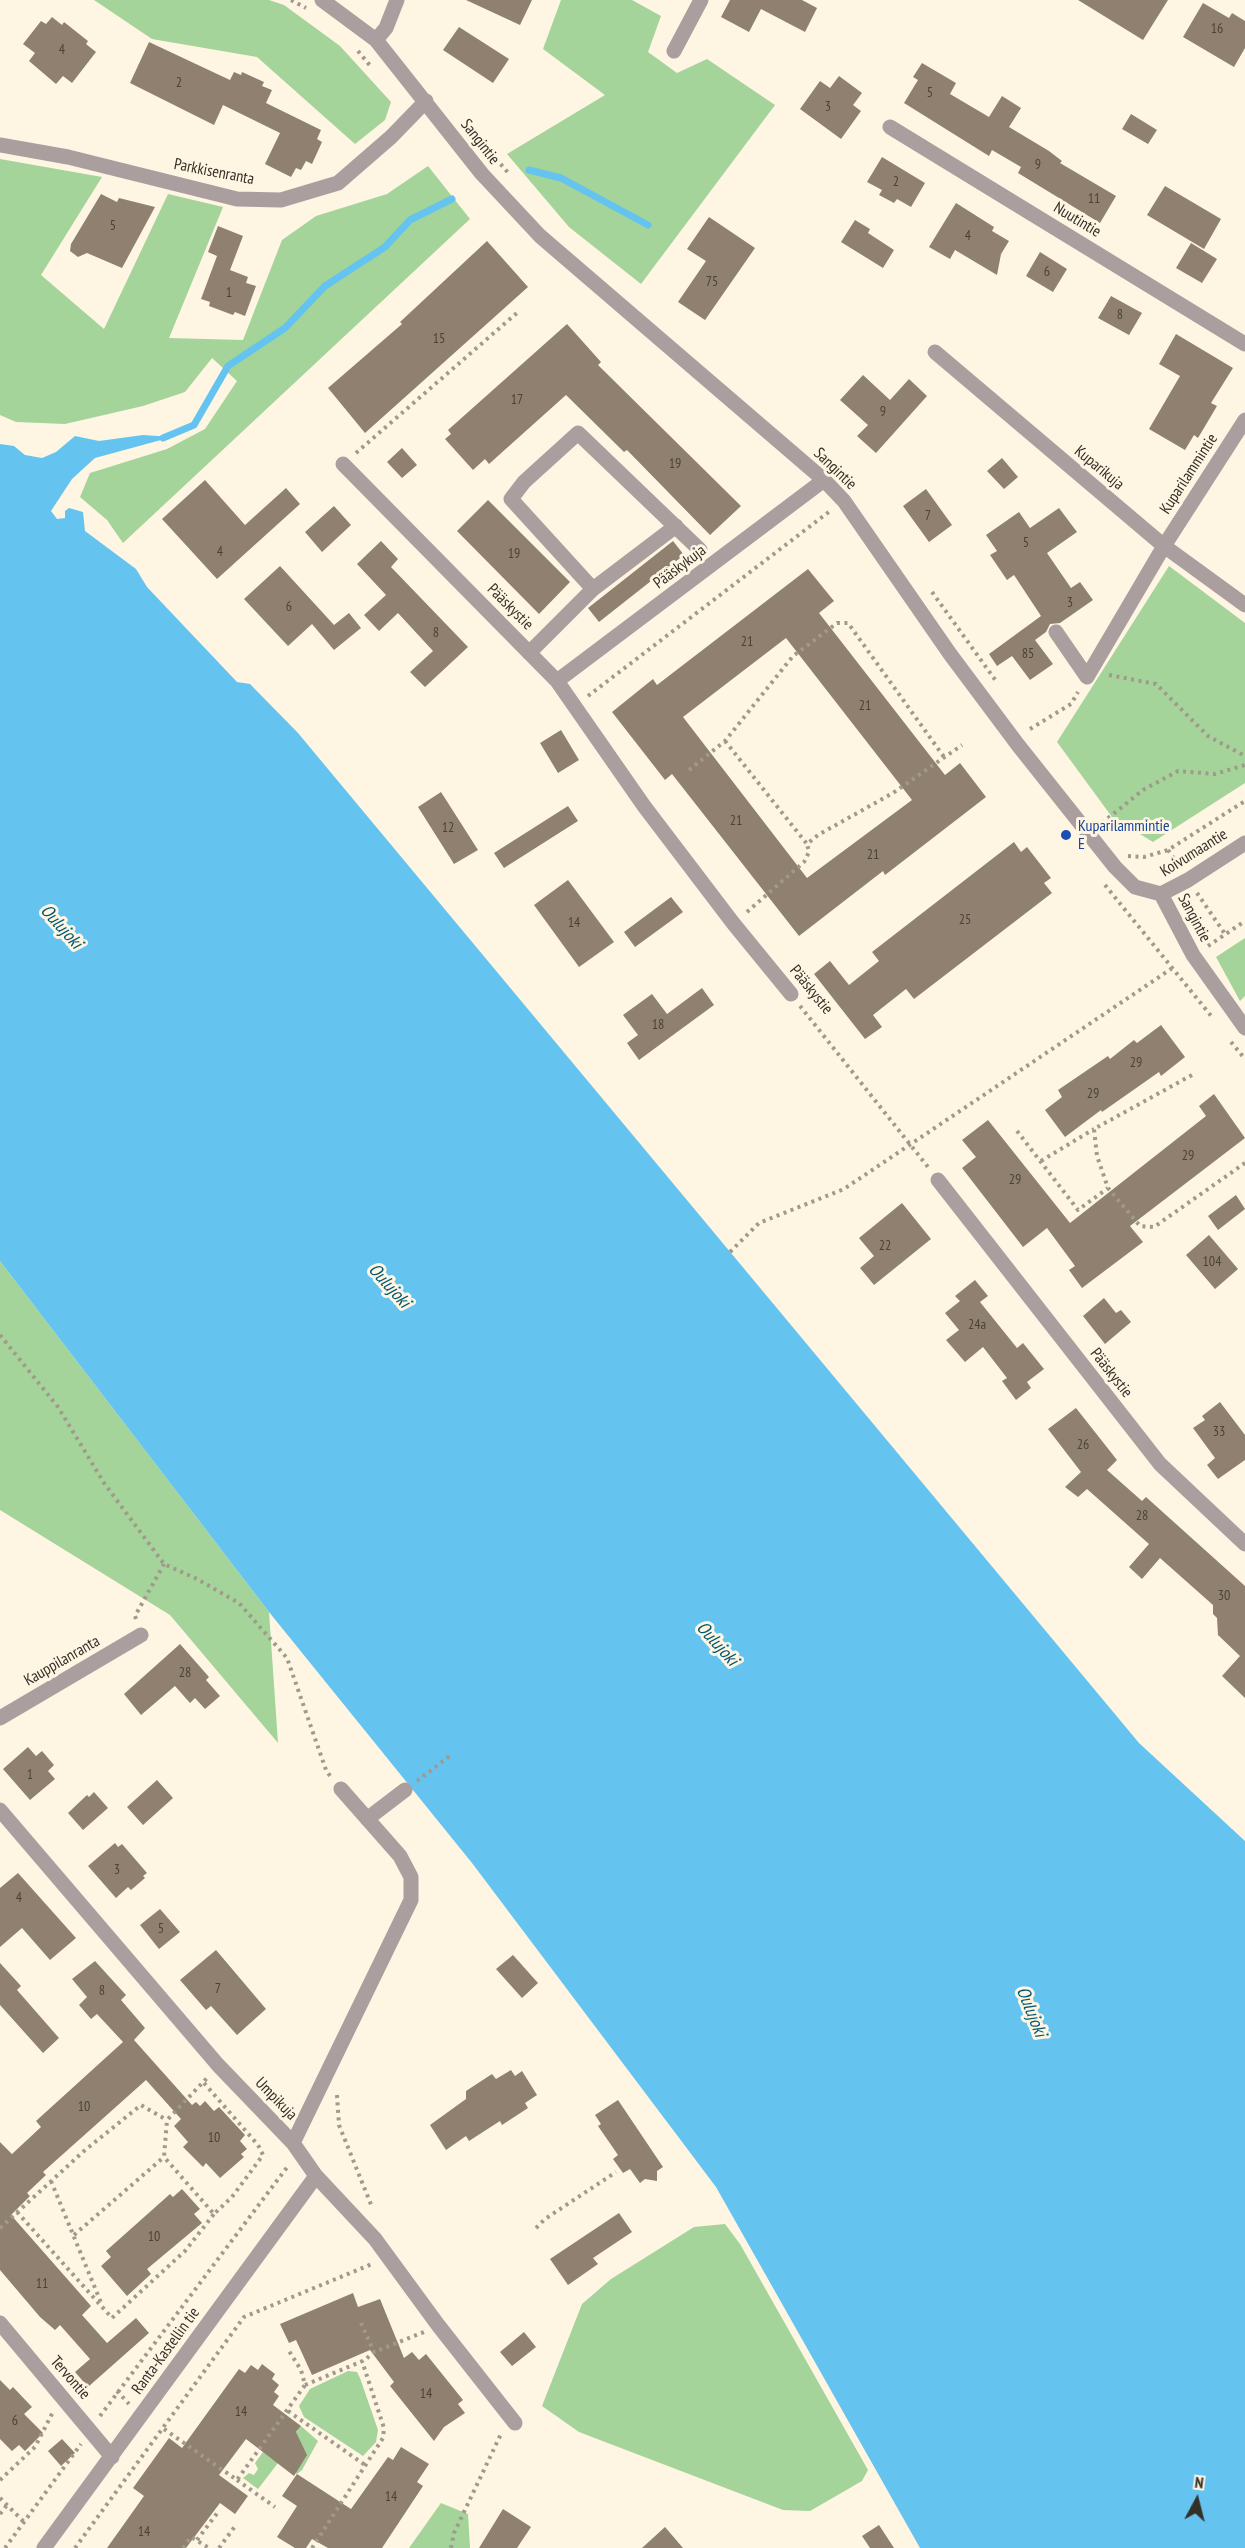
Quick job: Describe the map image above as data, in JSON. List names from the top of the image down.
{
  "streets": {
    "street": [
      "Sangintie",
      "Parkkisenranta",
      "Nuutintie",
      "Kuparikuja",
      "Kuparilammintie",
      "Pääskykuja",
      "Pääskystie",
      "Koivumaantie",
      "Kauppilanranta",
      "Umpikuja",
      "Ranta-Kastellin tie",
      "Tervontie"
    ]
  },
  "crossings": [
    ["Sangintie", "Parkkisenranta"],
    ["Sangintie", "Pääskykuja"],
    ["Sangintie", "Koivumaantie"],
    ["Kuparikuja", "Kuparilammintie"],
    ["Pääskykuja", "Pääskystie"],
    ["Umpikuja", "Ranta-Kastellin tie"],
    ["Ranta-Kastellin tie", "Tervontie"]
  ],
  "water": ["Oulujoki"],
  "places": ["Kuparilammintie E"],
  "house_numbers": [
    "16",
    "4",
    "2",
    "5",
    "3",
    "9",
    "2",
    "11",
    "5",
    "4",
    "6",
    "75",
    "1",
    "8",
    "15",
    "17",
    "9",
    "19",
    "7",
    "5",
    "4",
    "19",
    "3",
    "6",
    "8",
    "21",
    "85",
    "21",
    "21",
    "12",
    "21",
    "25",
    "14",
    "18",
    "29",
    "29",
    "29",
    "29",
    "22",
    "104",
    "24a",
    "33",
    "26",
    "28",
    "30",
    "28",
    "1",
    "3",
    "4",
    "5",
    "7",
    "8",
    "10",
    "10",
    "10",
    "11",
    "14",
    "14",
    "6",
    "14",
    "14"
  ],
  "north": "top"
}
